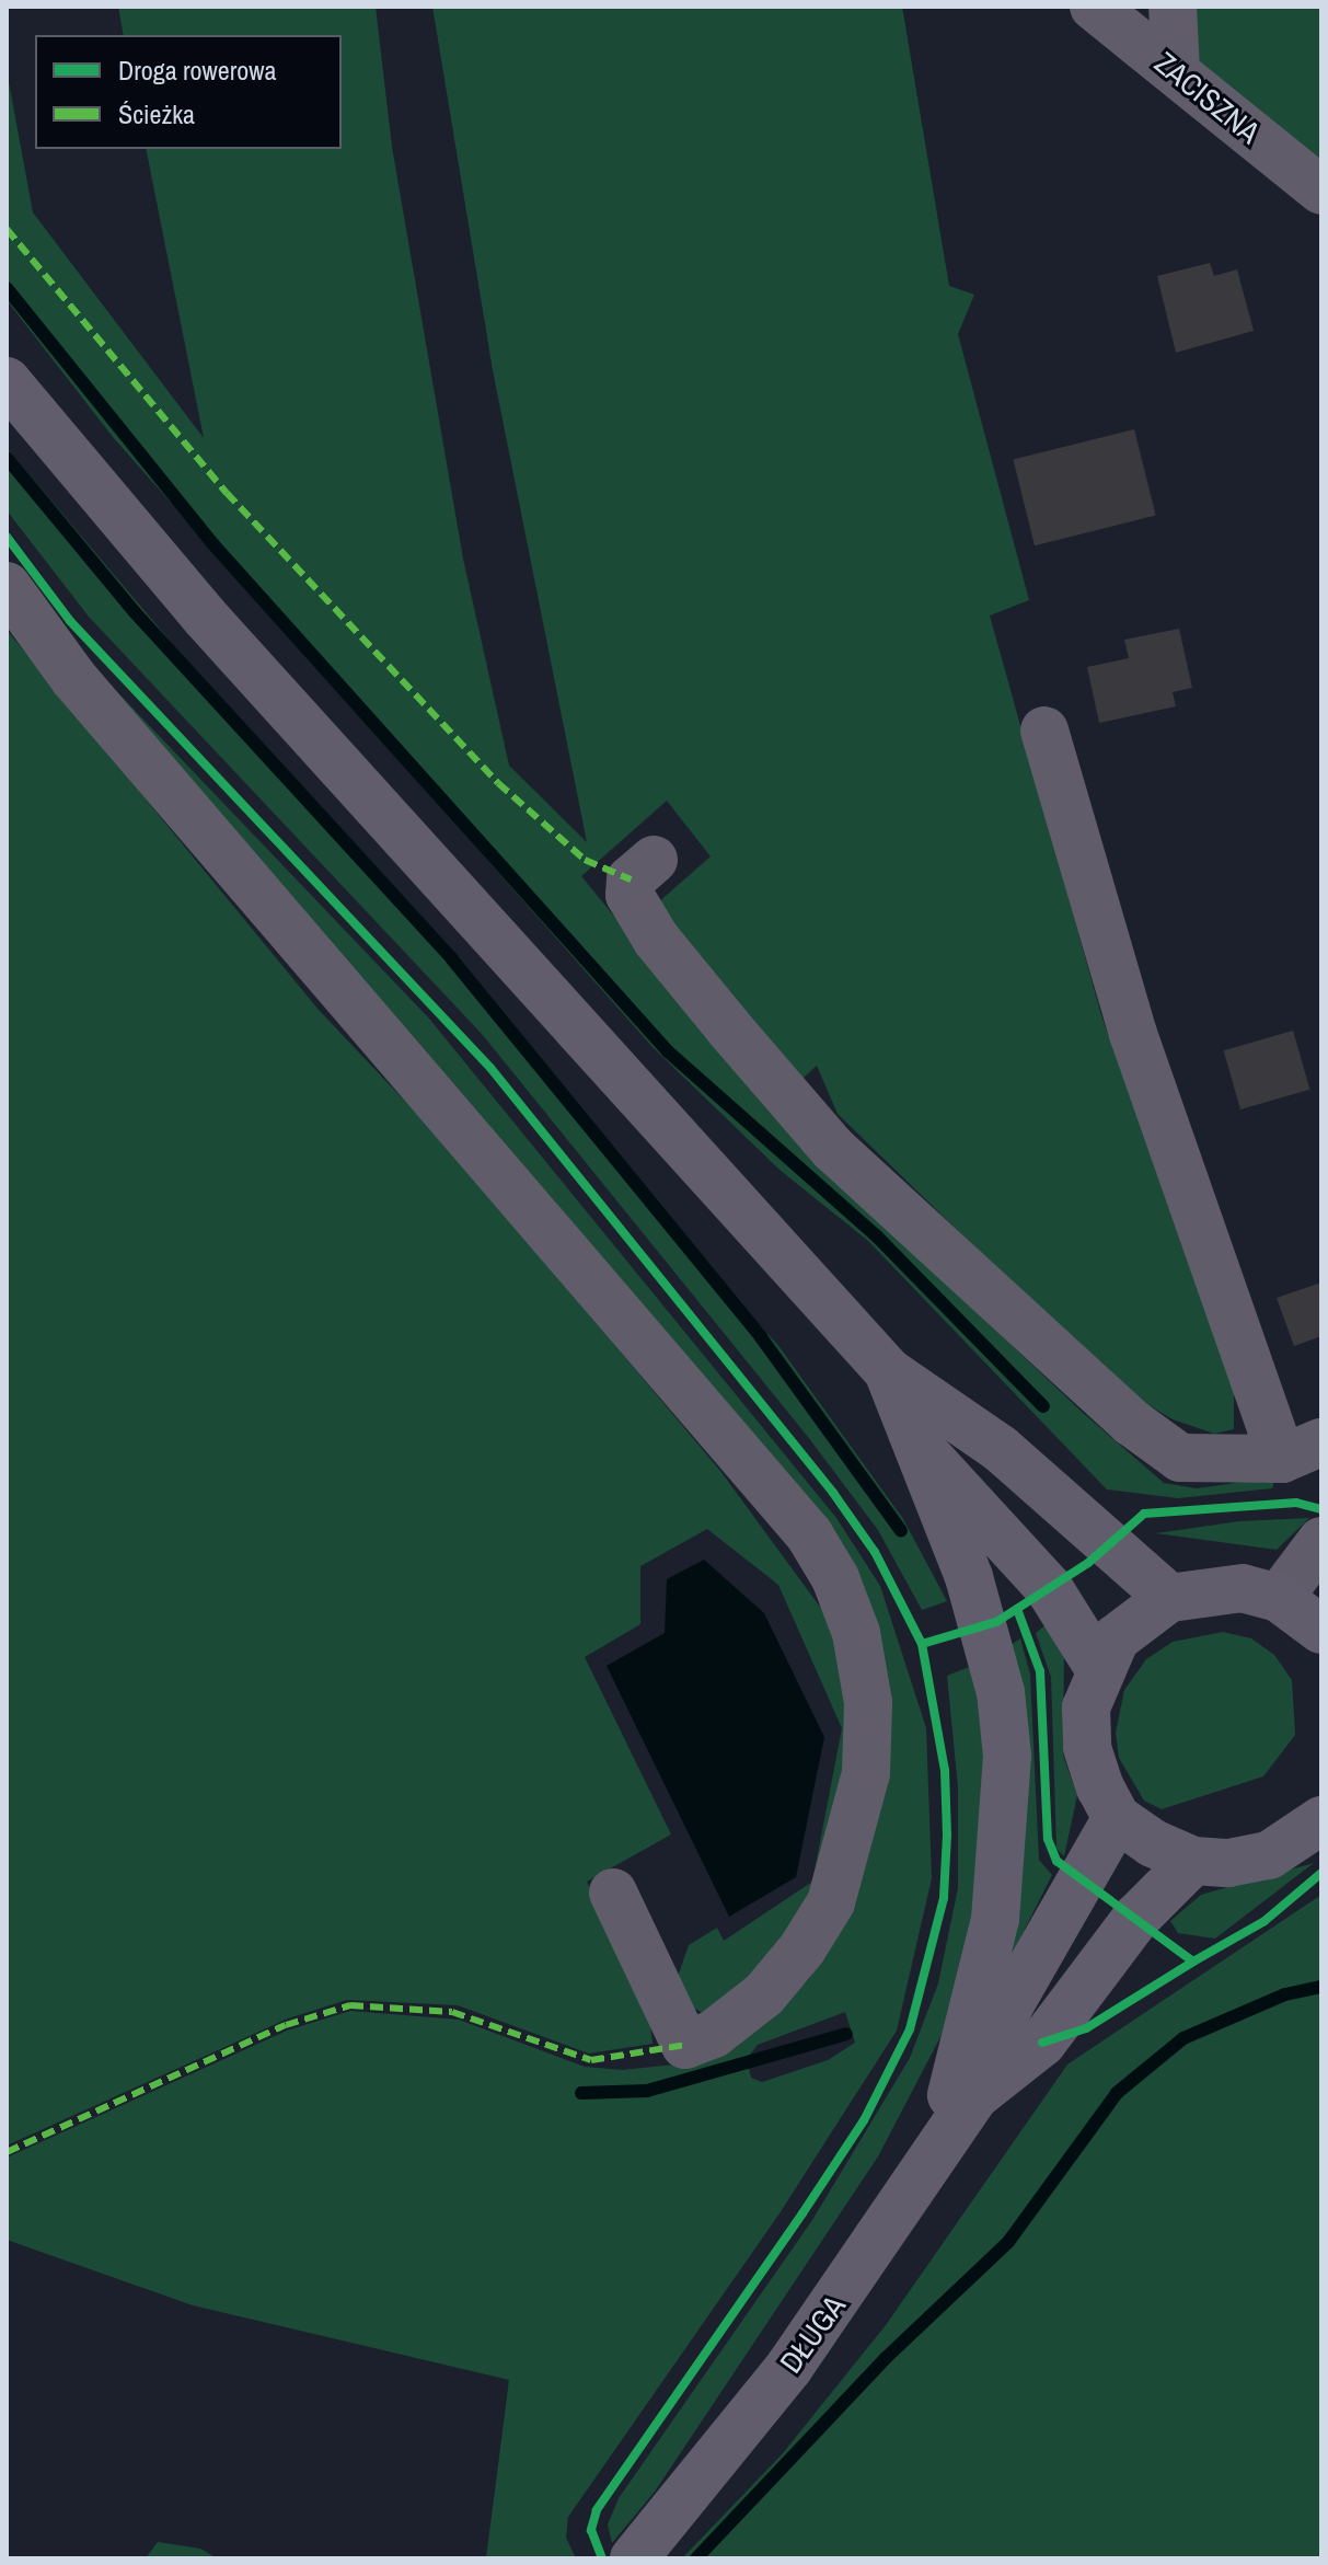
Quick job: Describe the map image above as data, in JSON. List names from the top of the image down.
{
  "streets": {
    "main road": ["DŁUGA"],
    "street": ["ZACISZNA"]
  },
  "legend": ["Droga rowerowa", "Ścieżka"]
}
